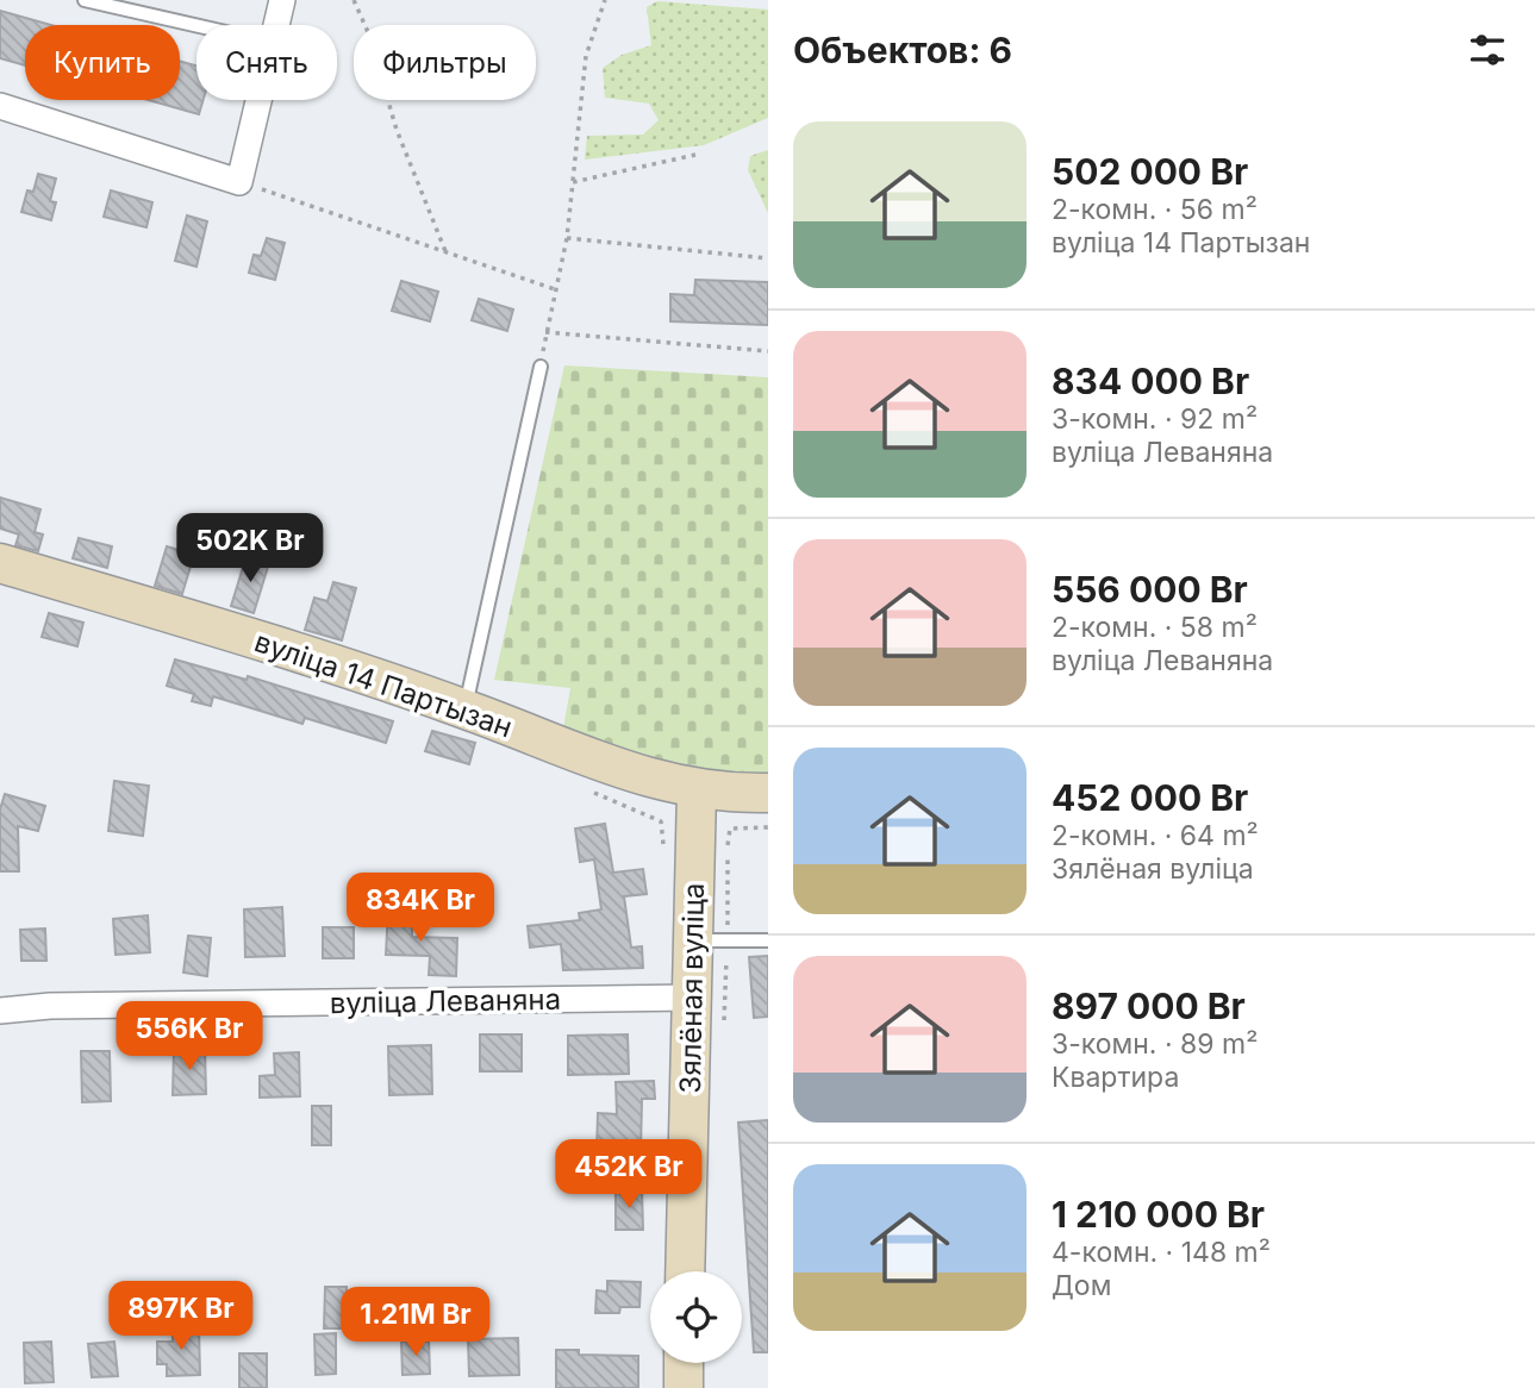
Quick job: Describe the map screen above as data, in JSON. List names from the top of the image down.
{
  "streets": {
    "main road": ["вуліца 14 Партызан", "Зялёная вуліца"],
    "street": ["вуліца Леваняна"]
  },
  "crossings": [
    ["вуліца 14 Партызан", "Зялёная вуліца"],
    ["Зялёная вуліца", "вуліца Леваняна"]
  ],
  "page": {
    "heading": "Объектов: 6",
    "chip": ["Купить", "Снять", "Фильтры"],
    "list": [
      {
        "name": "502 000 Br",
        "note": "2-комн. · 56 m² · вуліца 14 Партызан"
      },
      {
        "name": "834 000 Br",
        "note": "3-комн. · 92 m² · вуліца Леваняна"
      },
      {
        "name": "556 000 Br",
        "note": "2-комн. · 58 m² · вуліца Леваняна"
      },
      {
        "name": "452 000 Br",
        "note": "2-комн. · 64 m² · Зялёная вуліца"
      },
      {
        "name": "897 000 Br",
        "note": "3-комн. · 89 m² · Квартира"
      },
      {
        "name": "1 210 000 Br",
        "note": "4-комн. · 148 m² · Дом"
      }
    ],
    "price": [
      "502K Br",
      "834K Br",
      "556K Br",
      "452K Br",
      "897K Br",
      "1.21M Br"
    ]
  }
}
